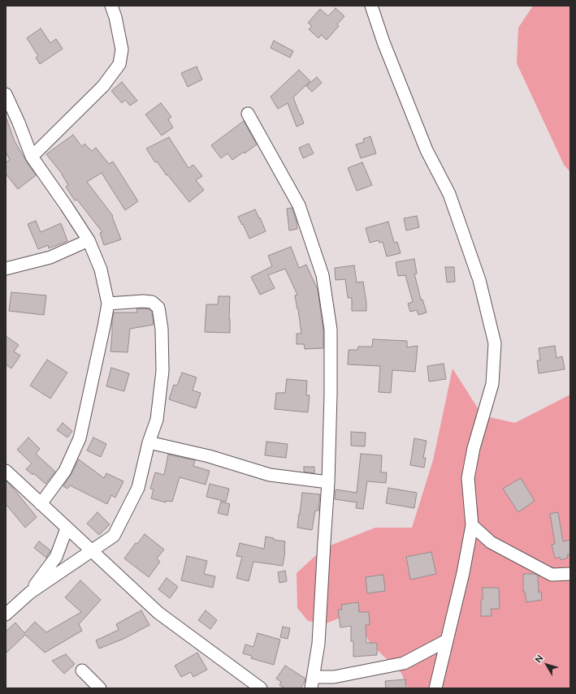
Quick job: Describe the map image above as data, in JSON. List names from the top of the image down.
{
  "north": "top left"
}
